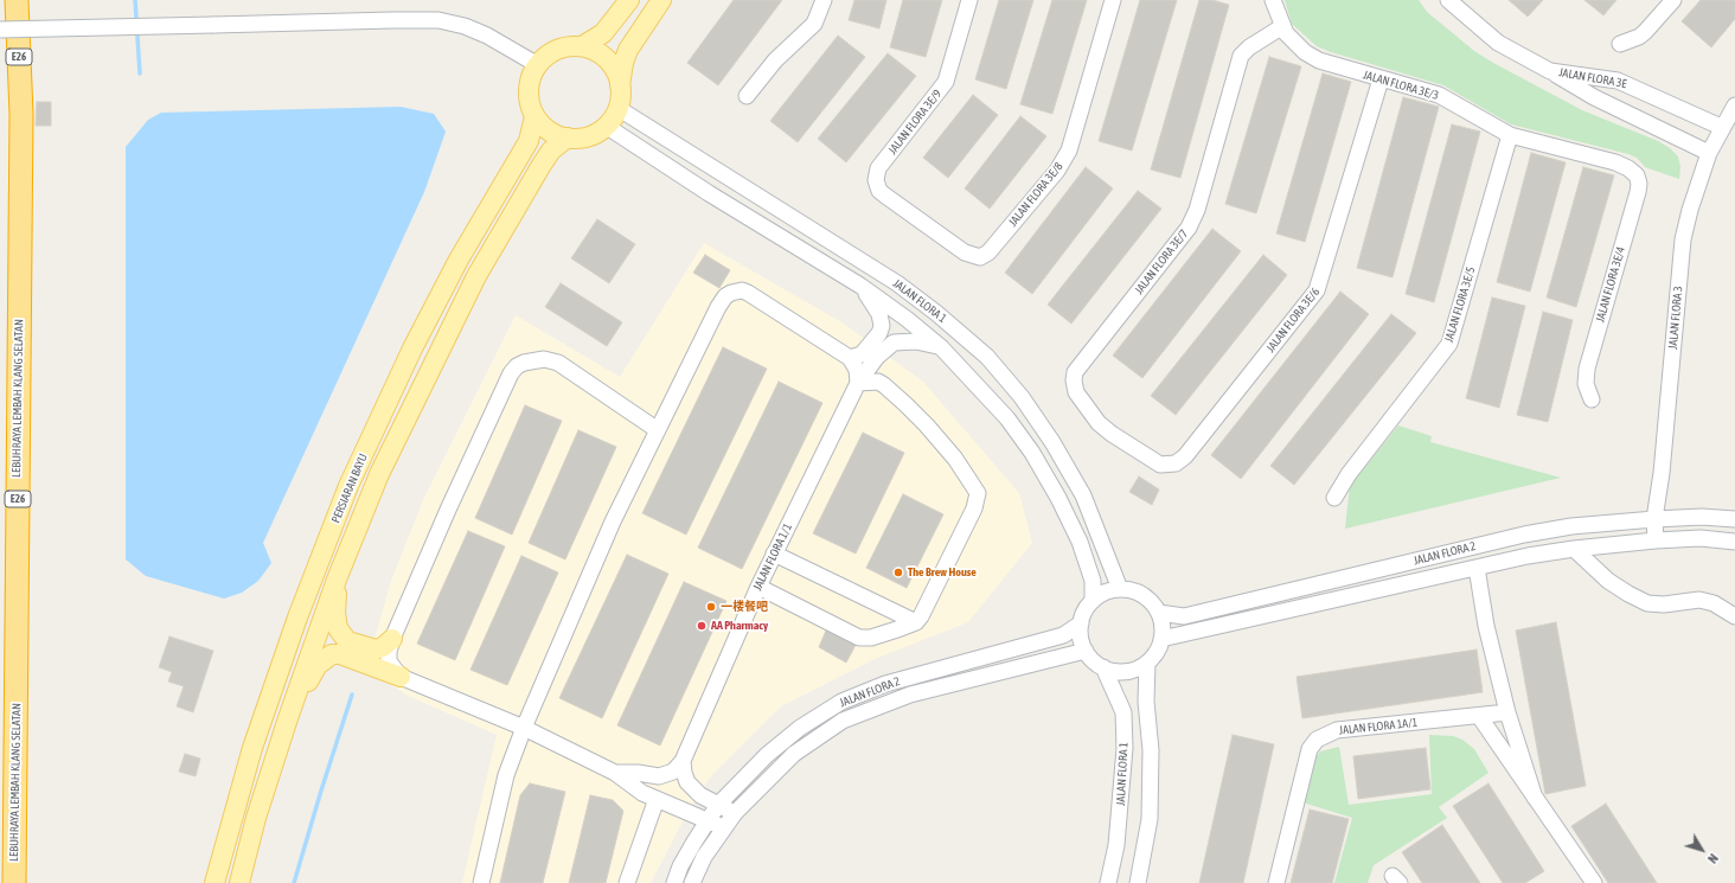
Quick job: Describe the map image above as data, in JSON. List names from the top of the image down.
{
  "streets": {
    "highway": ["E26", "LEBUHRAYA LEMBAH KLANG SELATAN"],
    "main road": ["PERSIARAN BAYU"],
    "street": [
      "JALAN FLORA 3E",
      "JALAN FLORA 3E/3",
      "JALAN FLORA 3E/9",
      "JALAN FLORA 3E/8",
      "JALAN FLORA 3E/7",
      "JALAN FLORA 3E/4",
      "JALAN FLORA 1",
      "JALAN FLORA 3E/5",
      "JALAN FLORA 3",
      "JALAN FLORA 3E/6",
      "JALAN FLORA 2",
      "JALAN FLORA 1/1",
      "JALAN FLORA 1A/1"
    ]
  },
  "crossings": [
    ["JALAN FLORA 3E", "JALAN FLORA 3"],
    ["JALAN FLORA 3E/3", "JALAN FLORA 3E/7"],
    ["JALAN FLORA 3E/3", "JALAN FLORA 3E/4"],
    ["JALAN FLORA 3E/3", "JALAN FLORA 3E/5"],
    ["JALAN FLORA 3E/3", "JALAN FLORA 3E/6"],
    ["JALAN FLORA 3E/9", "JALAN FLORA 3E/8"],
    ["JALAN FLORA 3E/7", "JALAN FLORA 3E/6"],
    ["JALAN FLORA 1", "PERSIARAN BAYU"],
    ["JALAN FLORA 1", "JALAN FLORA 2"],
    ["JALAN FLORA 1", "JALAN FLORA 1/1"],
    ["JALAN FLORA 3", "JALAN FLORA 2"]
  ],
  "places": ["The Brew House", "一楼餐吧", "AA Pharmacy"],
  "north": "bottom right"
}
